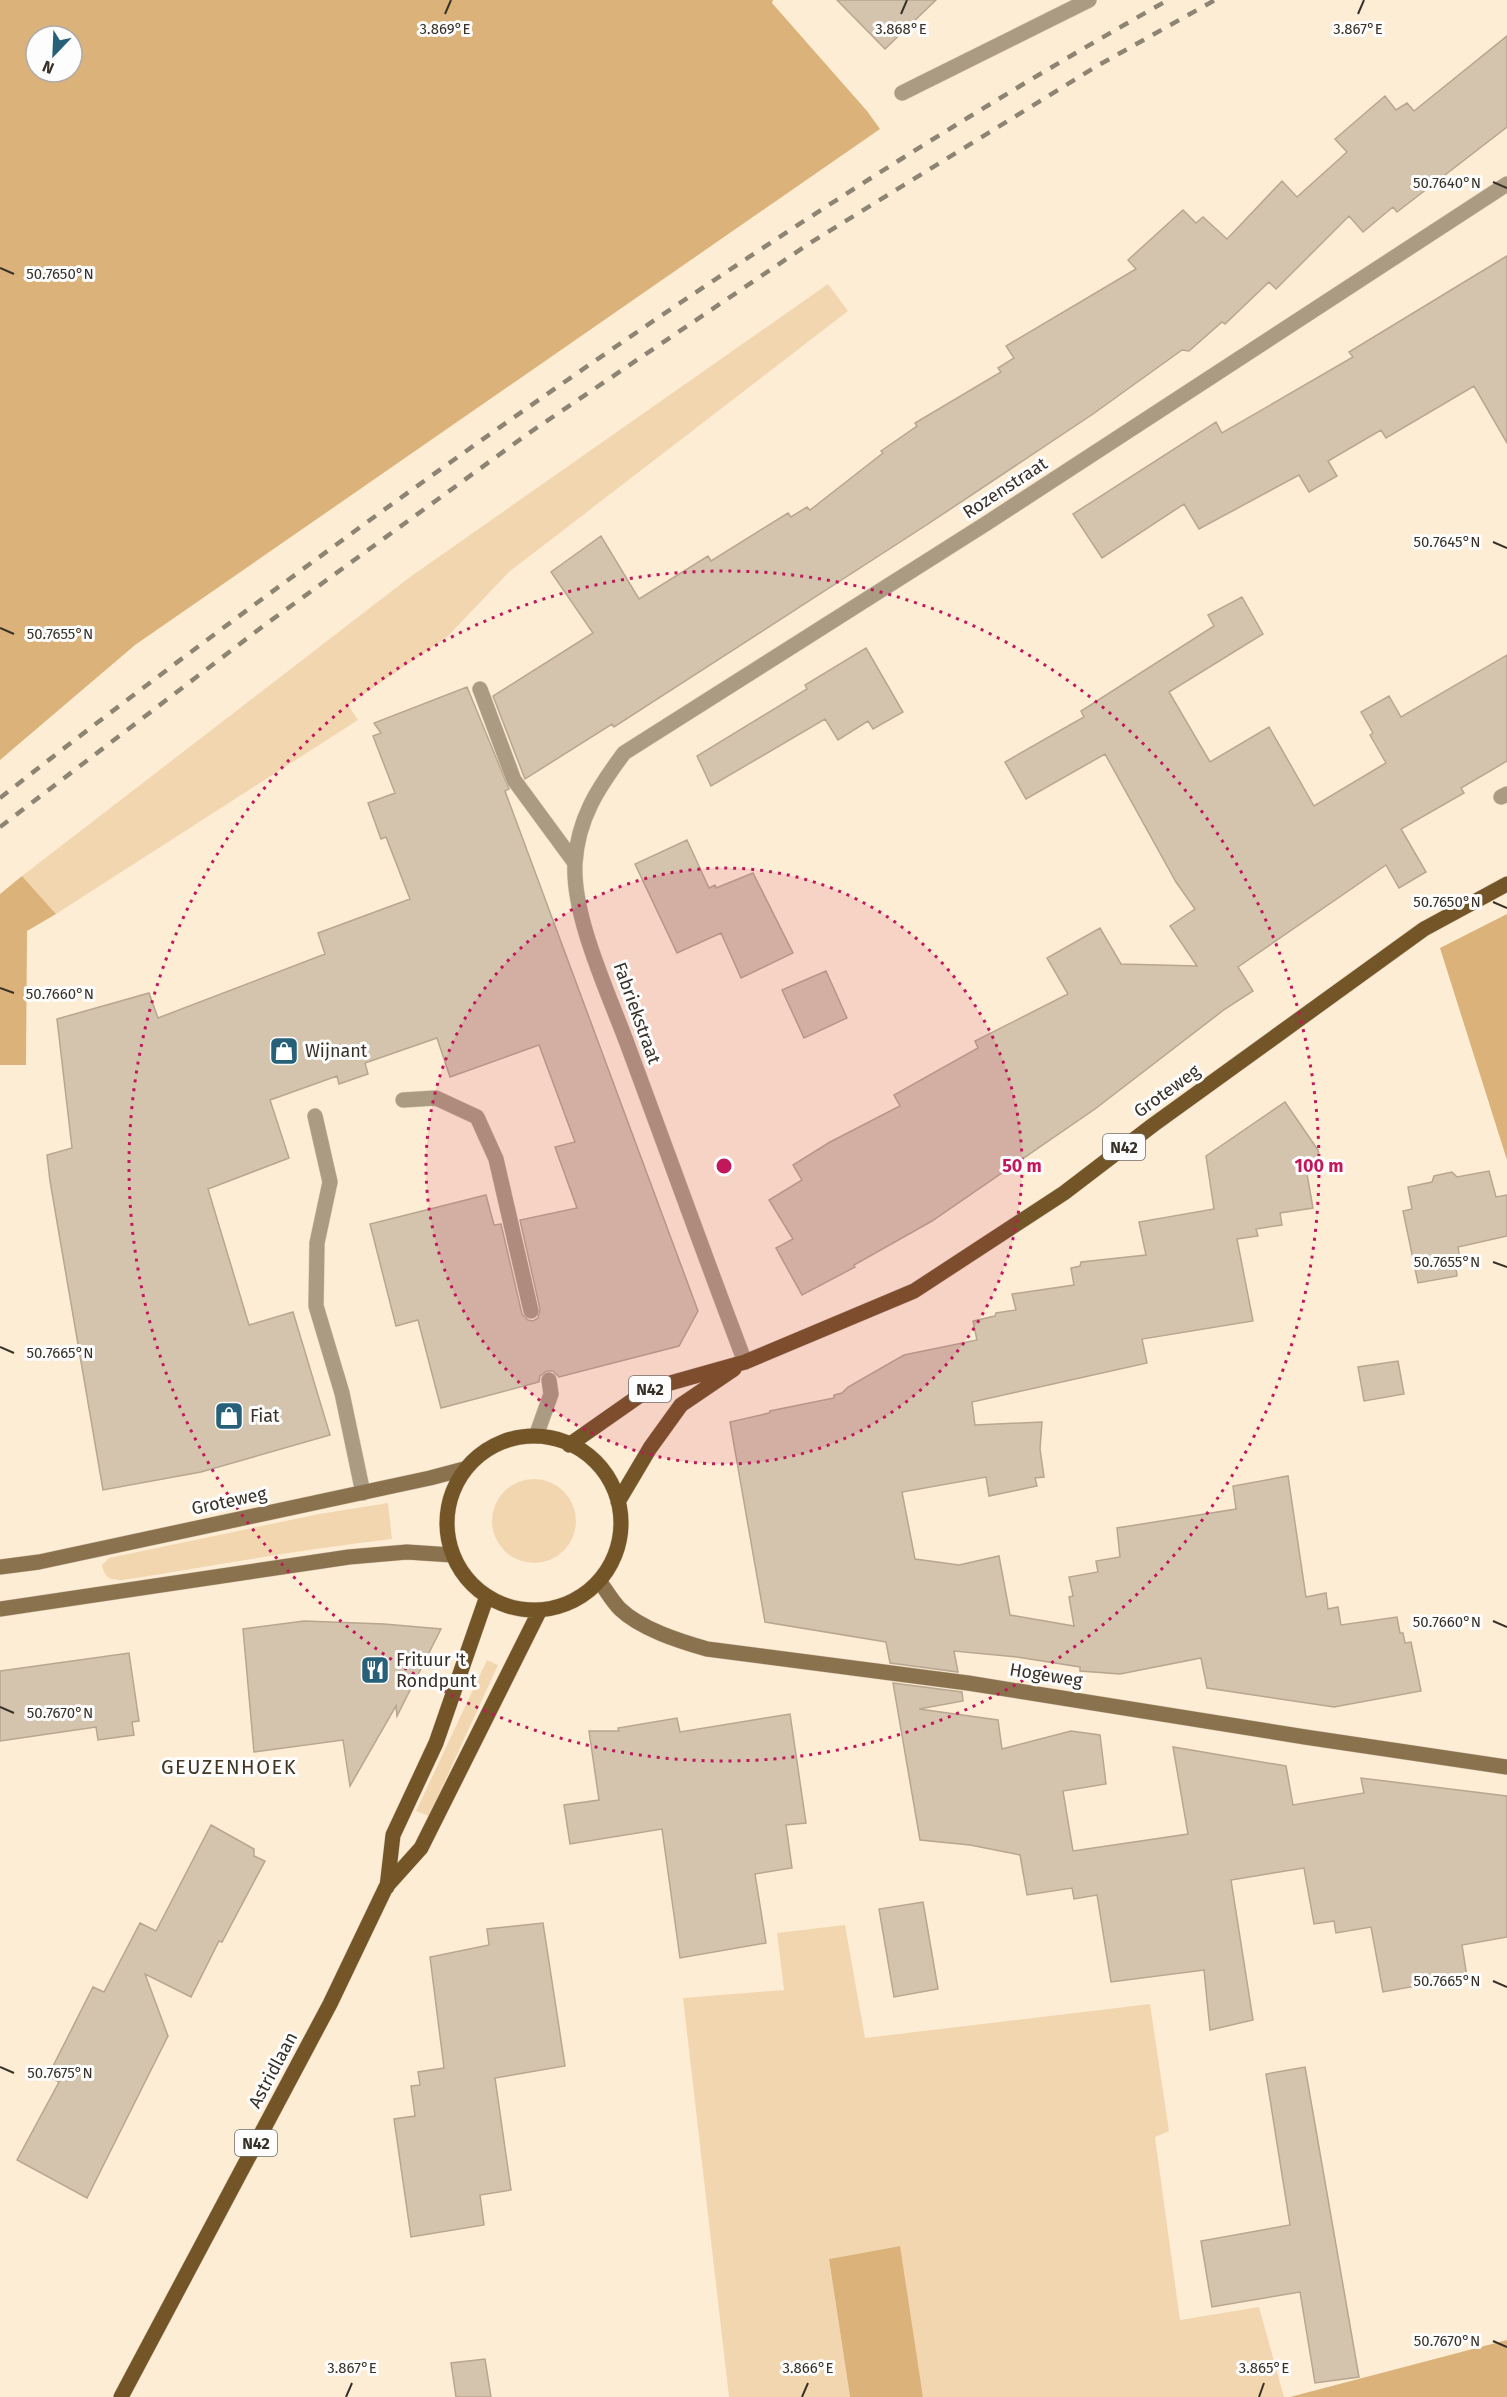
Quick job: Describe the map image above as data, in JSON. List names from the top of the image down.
{
  "streets": {
    "main road": [
      "Groteweg",
      "N42",
      "Hogeweg",
      "Astridlaan"
    ],
    "street": ["Rozenstraat", "Fabriekstraat"]
  },
  "crossings": [
    ["Rozenstraat", "Fabriekstraat"],
    ["Fabriekstraat", "Groteweg"],
    ["Groteweg", "Hogeweg"],
    ["Groteweg", "Astridlaan"],
    ["Hogeweg", "Astridlaan"]
  ],
  "districts": ["GEUZENHOEK"],
  "places": {
    "shop": ["Wijnant", "Fiat"],
    "restaurant": ["Frituur 't Rondpunt"]
  },
  "north": "bottom left",
  "coordinates": [
    "3.868°E",
    "3.867°E",
    "3.869°E",
    "50.7640°N",
    "50.7650°N",
    "50.7645°N",
    "50.7655°N",
    "50.7660°N",
    "50.7665°N",
    "50.7670°N",
    "50.7675°N",
    "3.866°E",
    "3.865°E"
  ],
  "rings": ["50 m", "100 m"]
}
